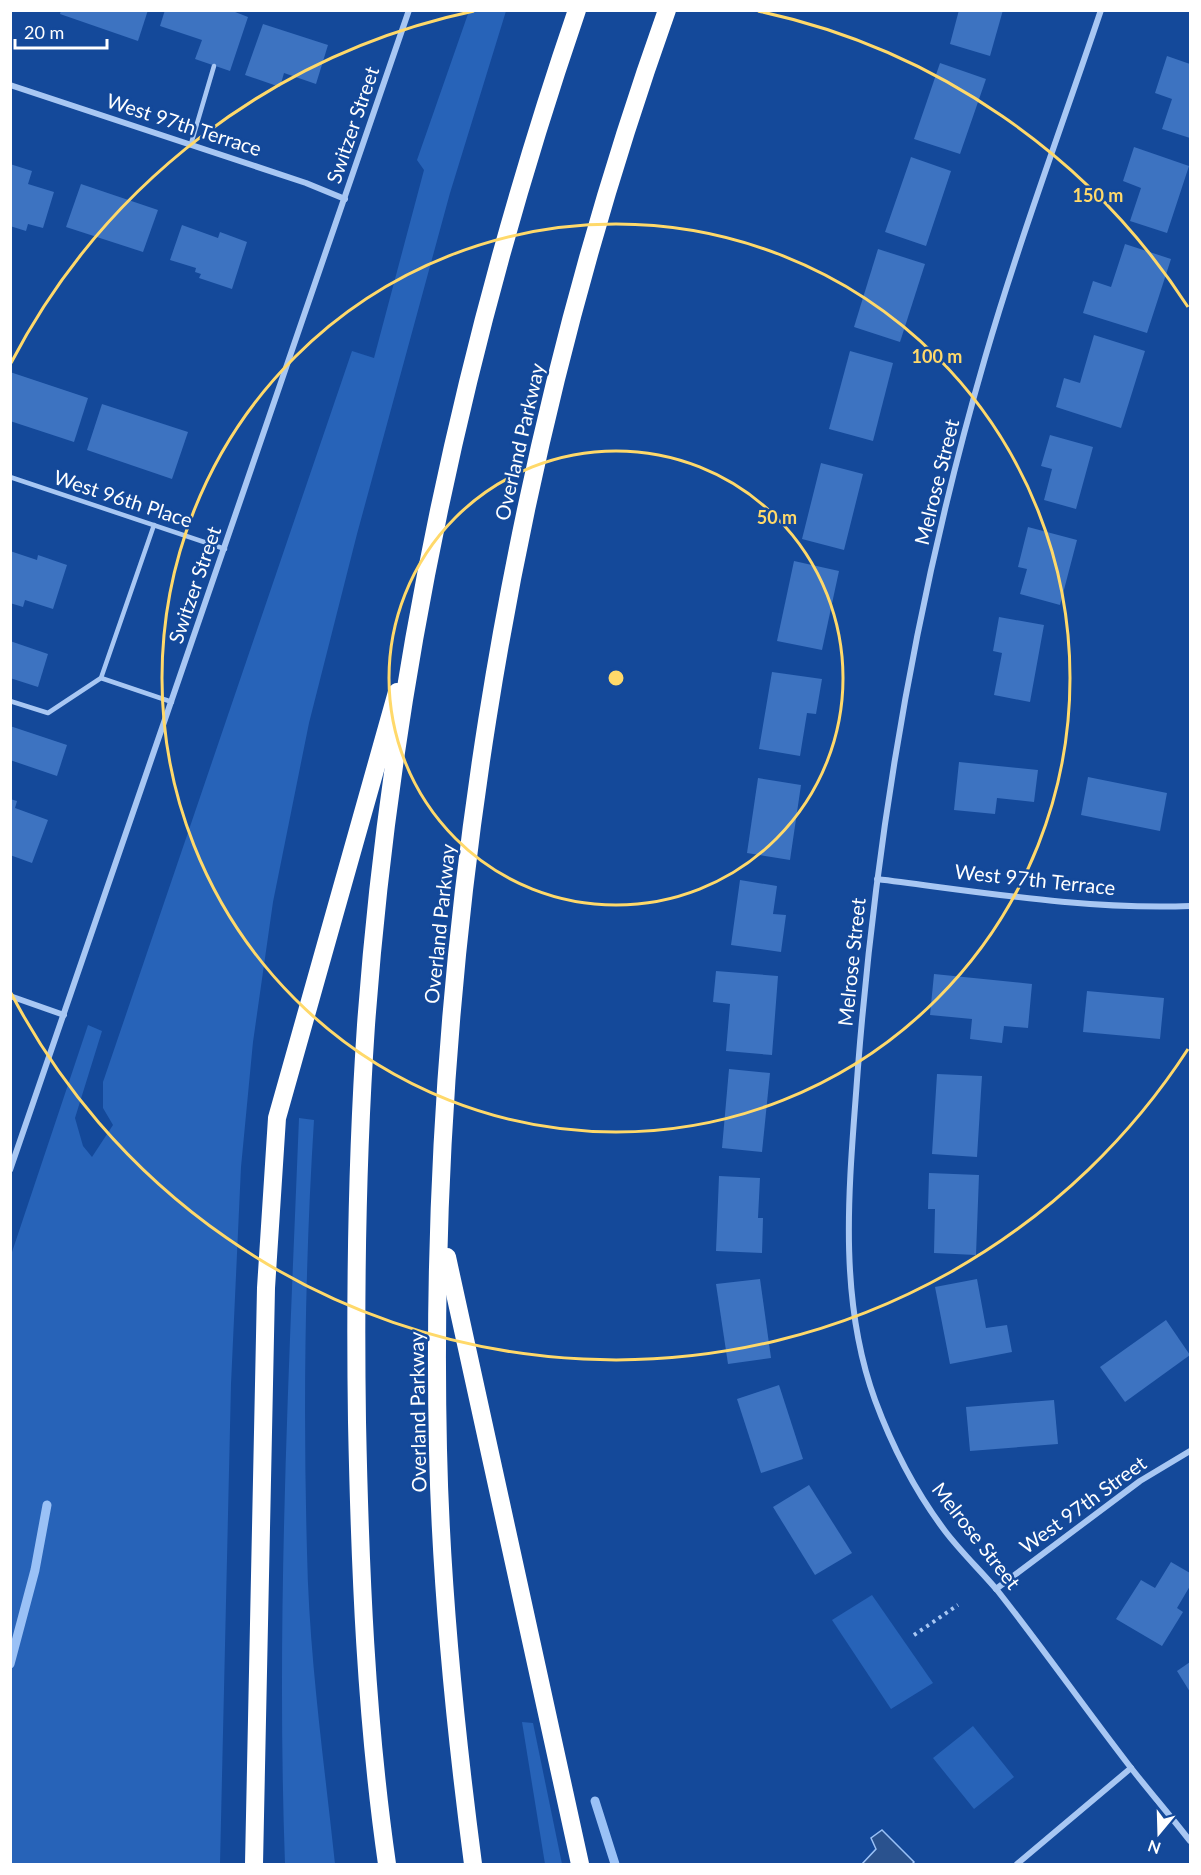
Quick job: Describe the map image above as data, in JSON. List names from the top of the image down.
{
  "streets": {
    "highway": ["Overland Parkway"],
    "street": [
      "West 97th Terrace",
      "Switzer Street",
      "Melrose Street",
      "West 97th Street"
    ],
    "lane": ["West 96th Place"]
  },
  "crossings": [
    ["West 97th Terrace", "Switzer Street"],
    ["West 97th Terrace", "Melrose Street"],
    ["Switzer Street", "West 96th Place"],
    ["Melrose Street", "West 97th Street"]
  ],
  "scale_bar": "20 m",
  "north": "bottom",
  "rings": ["150 m", "100 m", "50 m"]
}
